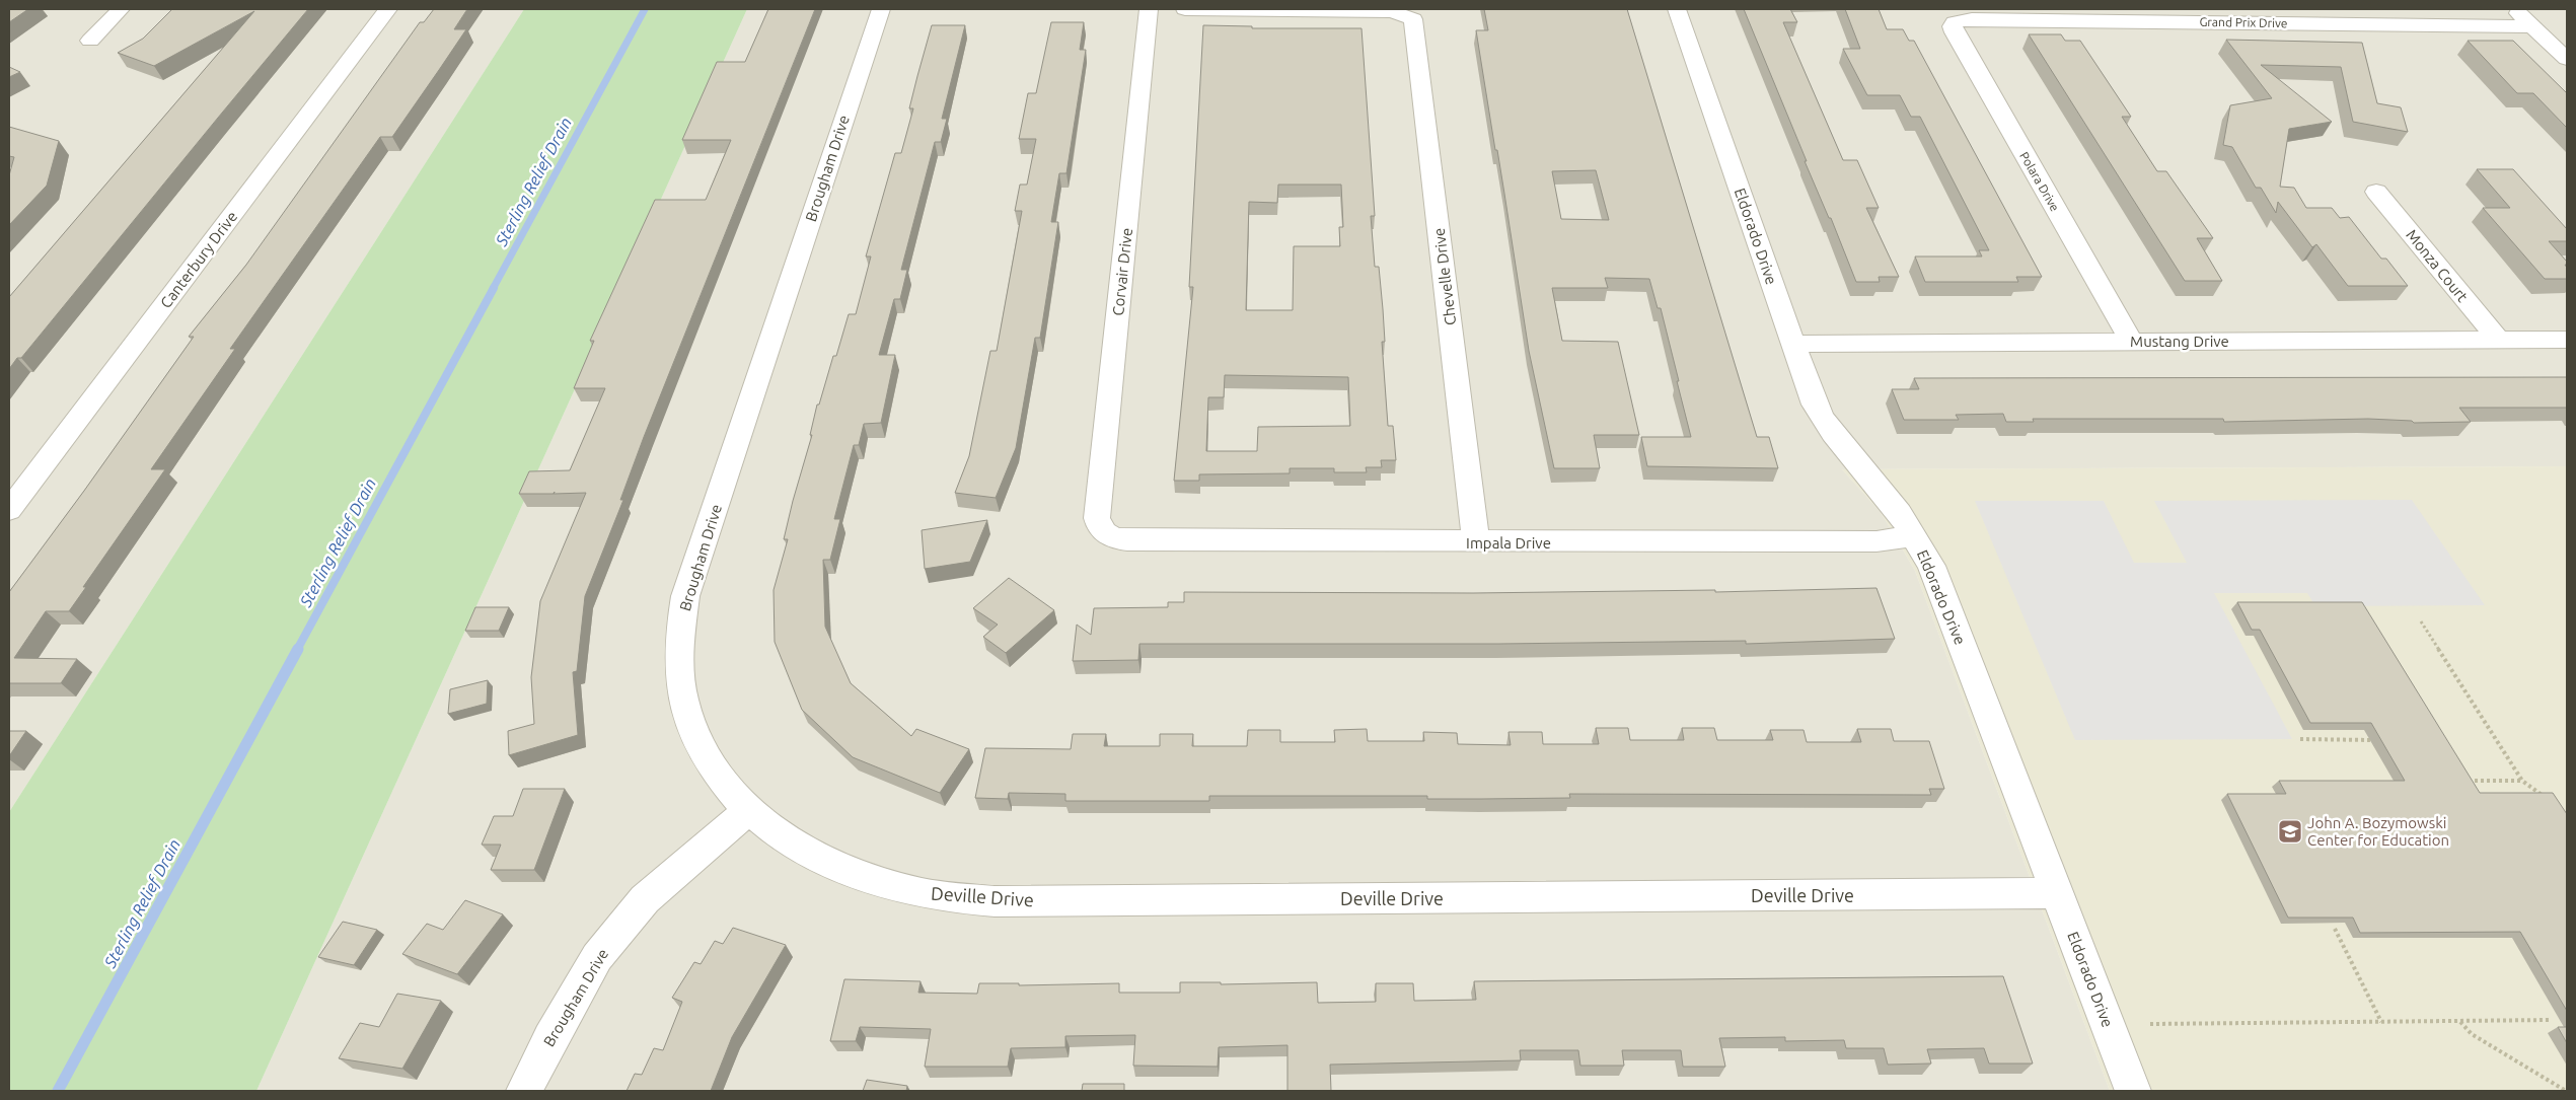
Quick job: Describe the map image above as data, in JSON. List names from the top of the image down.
{
  "streets": {
    "street": [
      "Grand Prix Drive",
      "Brougham Drive",
      "Polara Drive",
      "Eldorado Drive",
      "Canterbury Drive",
      "Monza Court",
      "Corvair Drive",
      "Chevelle Drive",
      "Mustang Drive",
      "Impala Drive",
      "Deville Drive"
    ]
  },
  "crossings": [
    ["Grand Prix Drive", "Polara Drive"],
    ["Brougham Drive", "Deville Drive"],
    ["Polara Drive", "Mustang Drive"],
    ["Eldorado Drive", "Mustang Drive"],
    ["Eldorado Drive", "Impala Drive"],
    ["Eldorado Drive", "Deville Drive"],
    ["Monza Court", "Mustang Drive"],
    ["Corvair Drive", "Impala Drive"],
    ["Chevelle Drive", "Impala Drive"]
  ],
  "water": ["Sterling Relief Drain"],
  "places": {
    "school or university": ["John A. Bozymowski Center for Education"]
  }
}
